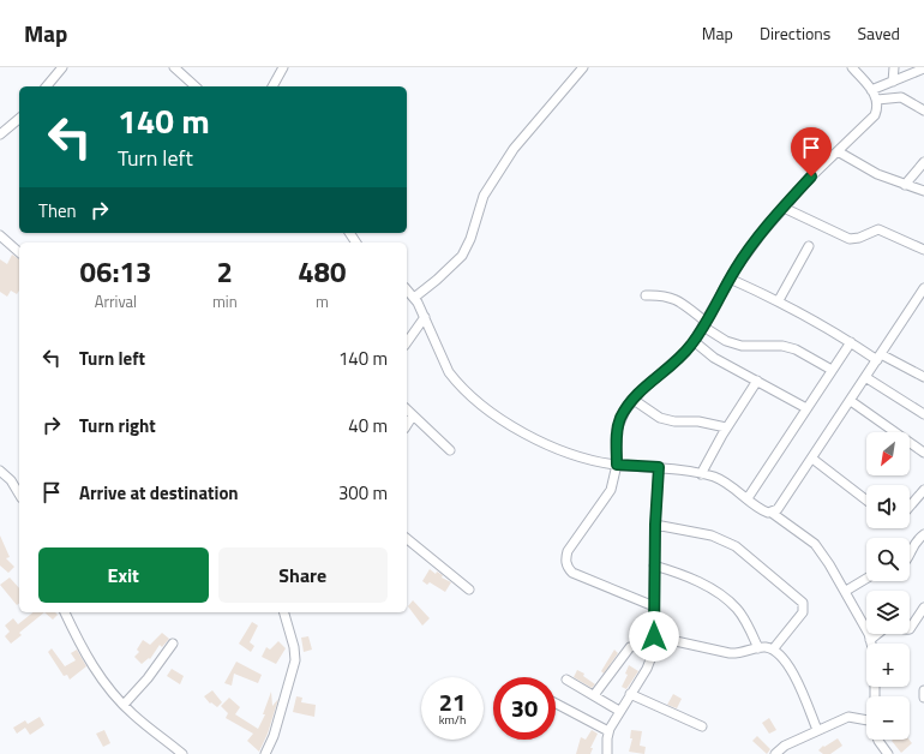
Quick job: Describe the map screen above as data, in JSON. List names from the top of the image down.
{
  "north": "bottom left",
  "page": {
    "header": "Map",
    "nav": ["Map", "Directions", "Saved"],
    "turn": ["140 m", "Turn left"],
    "then": "Then",
    "eta": [
      "06:13",
      "Arrival",
      "2",
      "min",
      "480",
      "m"
    ],
    "list": [
      {
        "name": "Turn left",
        "value": "140 m"
      },
      {
        "name": "Turn right",
        "value": "40 m"
      },
      {
        "name": "Arrive at destination",
        "value": "300 m"
      }
    ],
    "map_buttons": ["+", "−"],
    "buttons": ["Exit", "Share"],
    "speed": "21 km/h",
    "limit": "30"
  }
}
